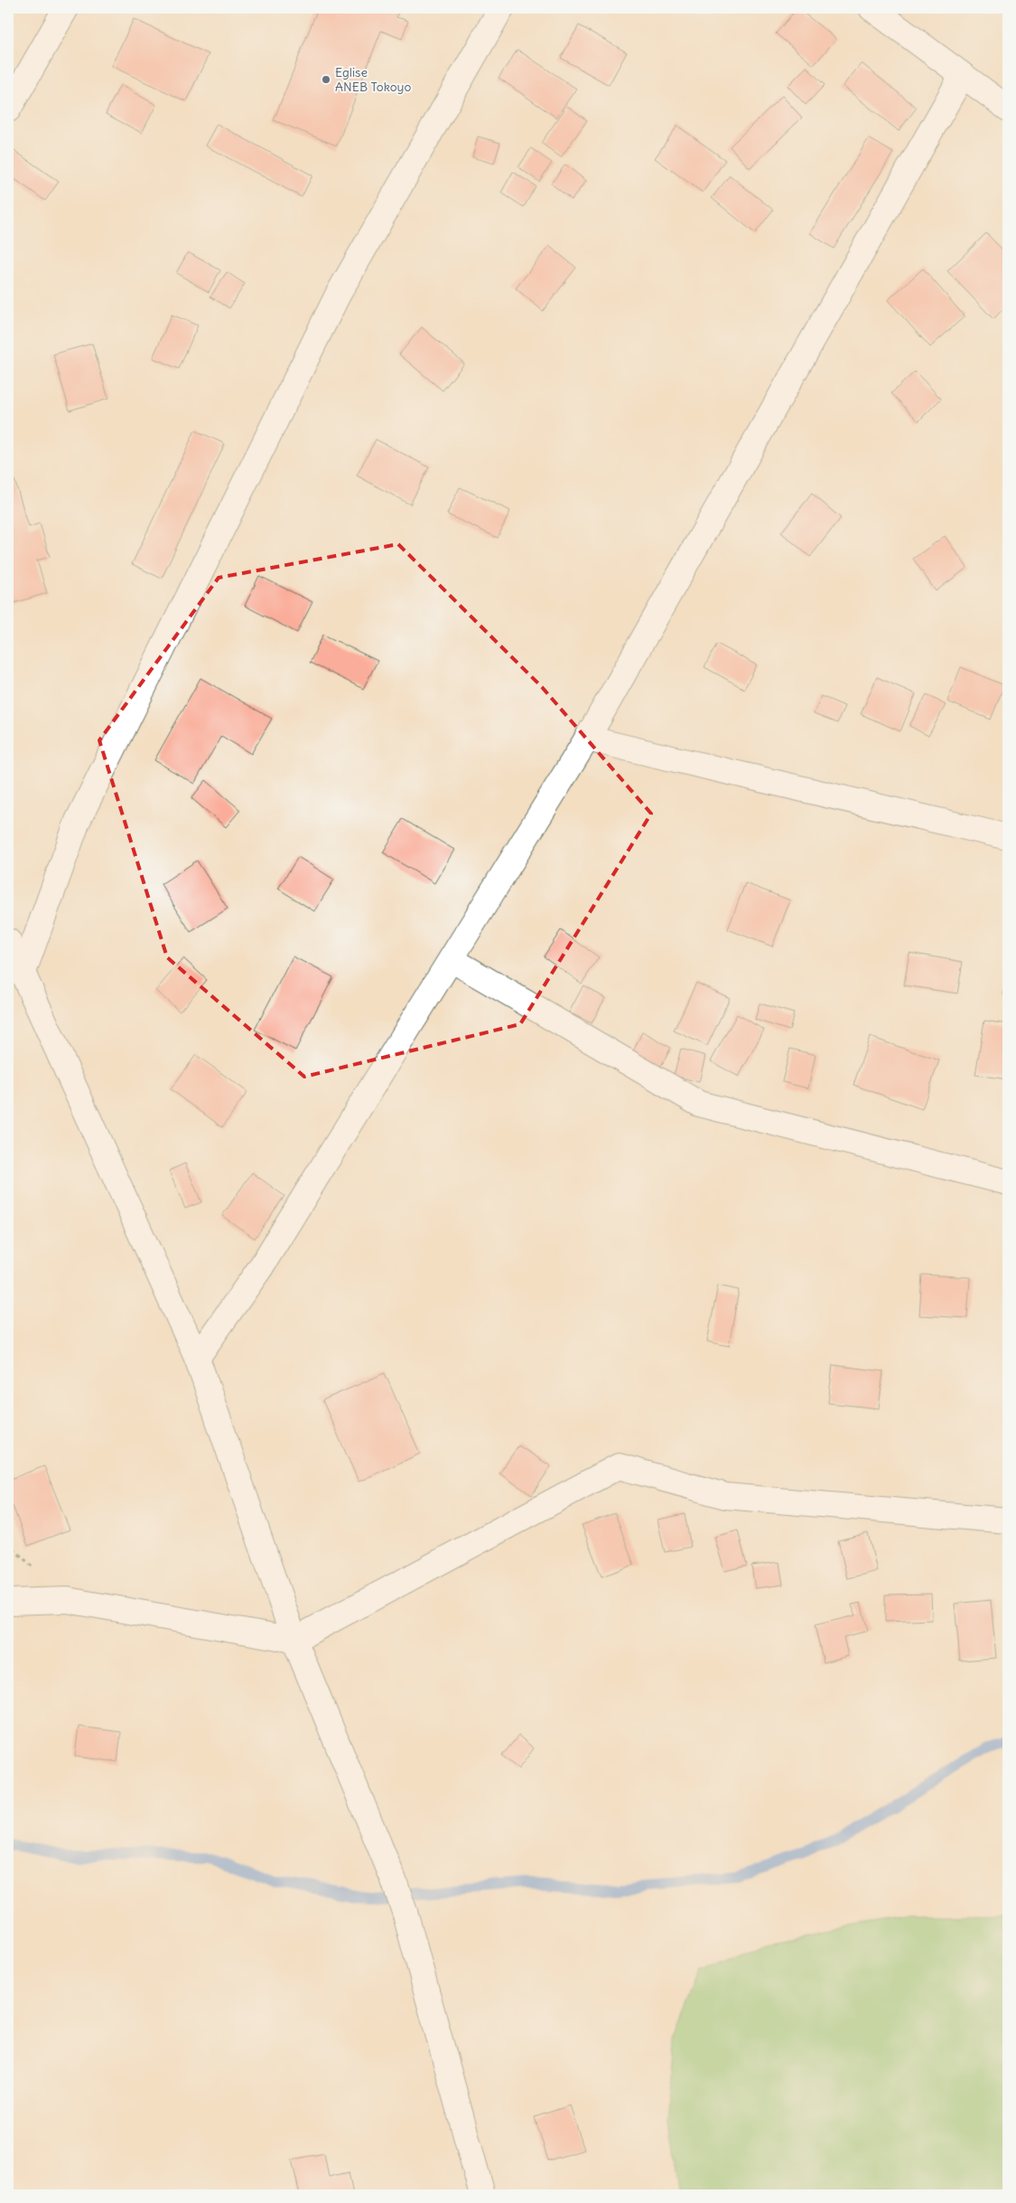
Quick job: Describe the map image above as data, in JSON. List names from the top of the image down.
{
  "places": ["Eglise ANEB Tokoyo"]
}
